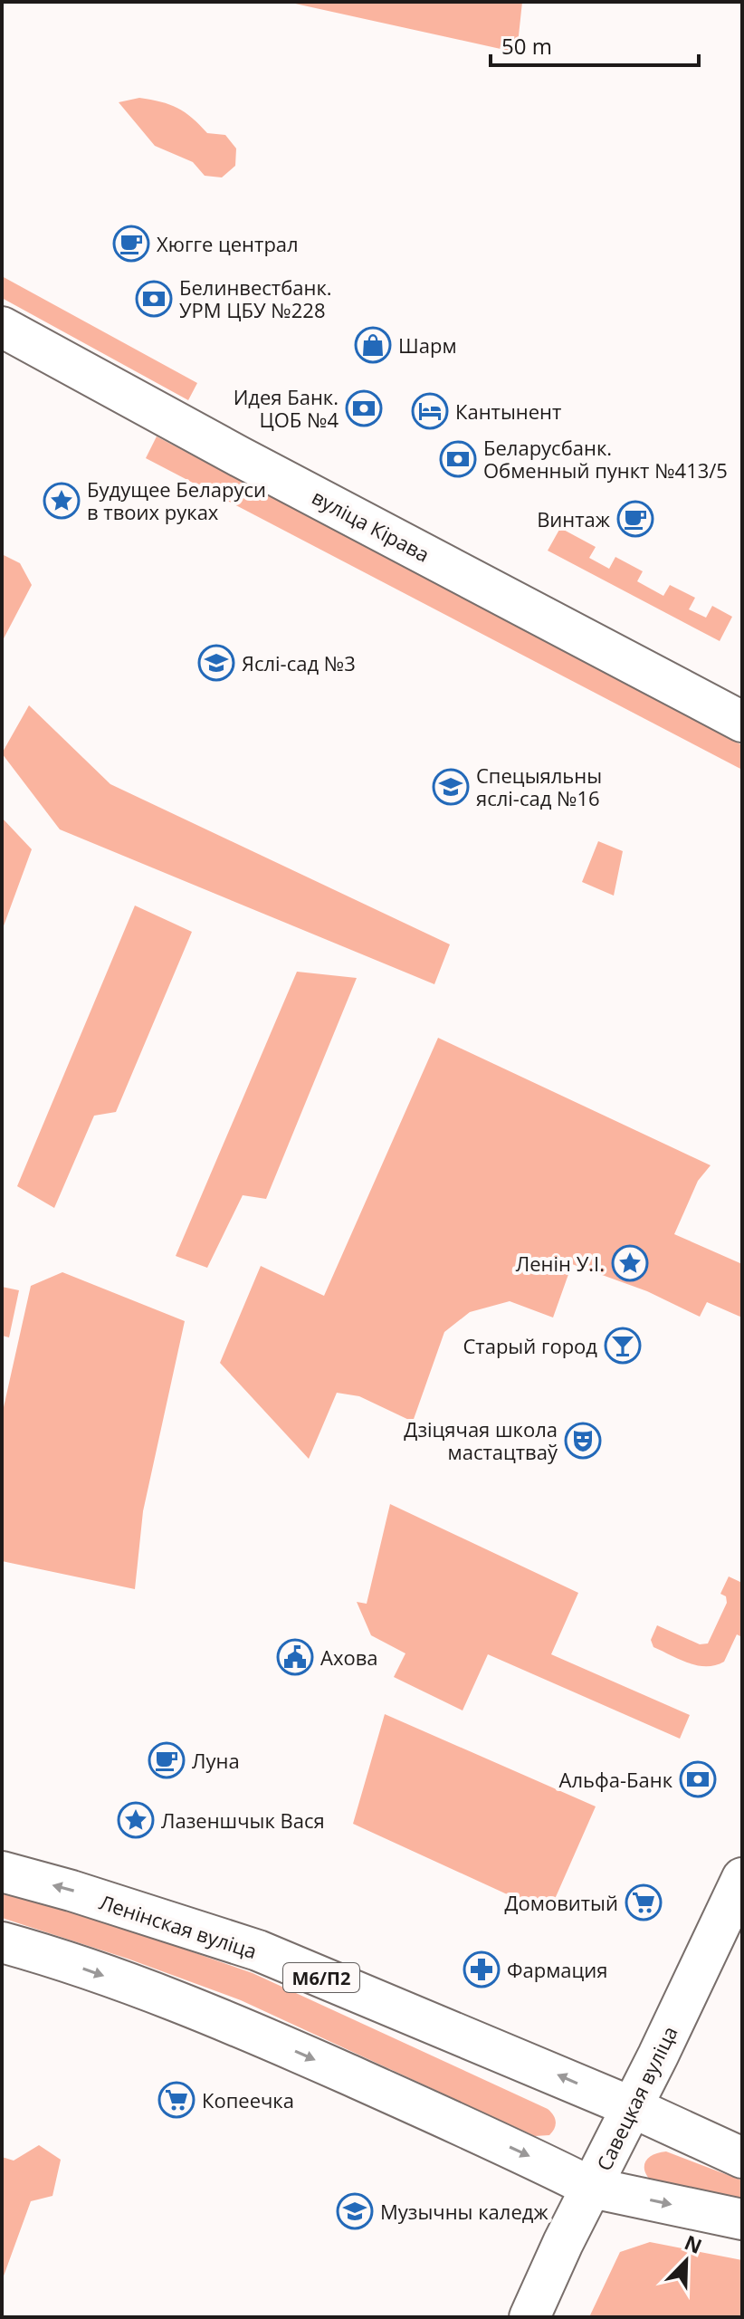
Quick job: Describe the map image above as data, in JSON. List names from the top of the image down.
{
  "streets": {
    "main road": [
      "вуліца Кірава",
      "Ленінская вуліца",
      "М6/П2",
      "Савецкая вуліца"
    ]
  },
  "crossings": [
    ["Ленінская вуліца", "Савецкая вуліца"]
  ],
  "places": {
    "cafe": ["Хюгге централ", "Винтаж", "Луна"],
    "bank": [
      "Белинвестбанк. УРМ ЦБУ №228",
      "Идея Банк. ЦОБ №4",
      "Беларусбанк. Обменный пункт №413/5",
      "Альфа-Банк"
    ],
    "shop": ["Шарм"],
    "hotel": ["Кантынент"],
    "place": ["Будущее Беларуси в твоих руках", "Ленін У.І.", "Лазеншчык Вася"],
    "school or university": ["Яслі-сад №3", "Спецыяльны яслі-сад №16", "Музычны каледж"],
    "bar": ["Старый город"],
    "theatre": ["Дзіцячая школа мастацтваў"],
    "public building": ["Ахова"],
    "supermarket": ["Домовитый", "Копеечка"],
    "pharmacy": ["Фармация"]
  },
  "scale_bar": "50 m",
  "north": "top right"
}
